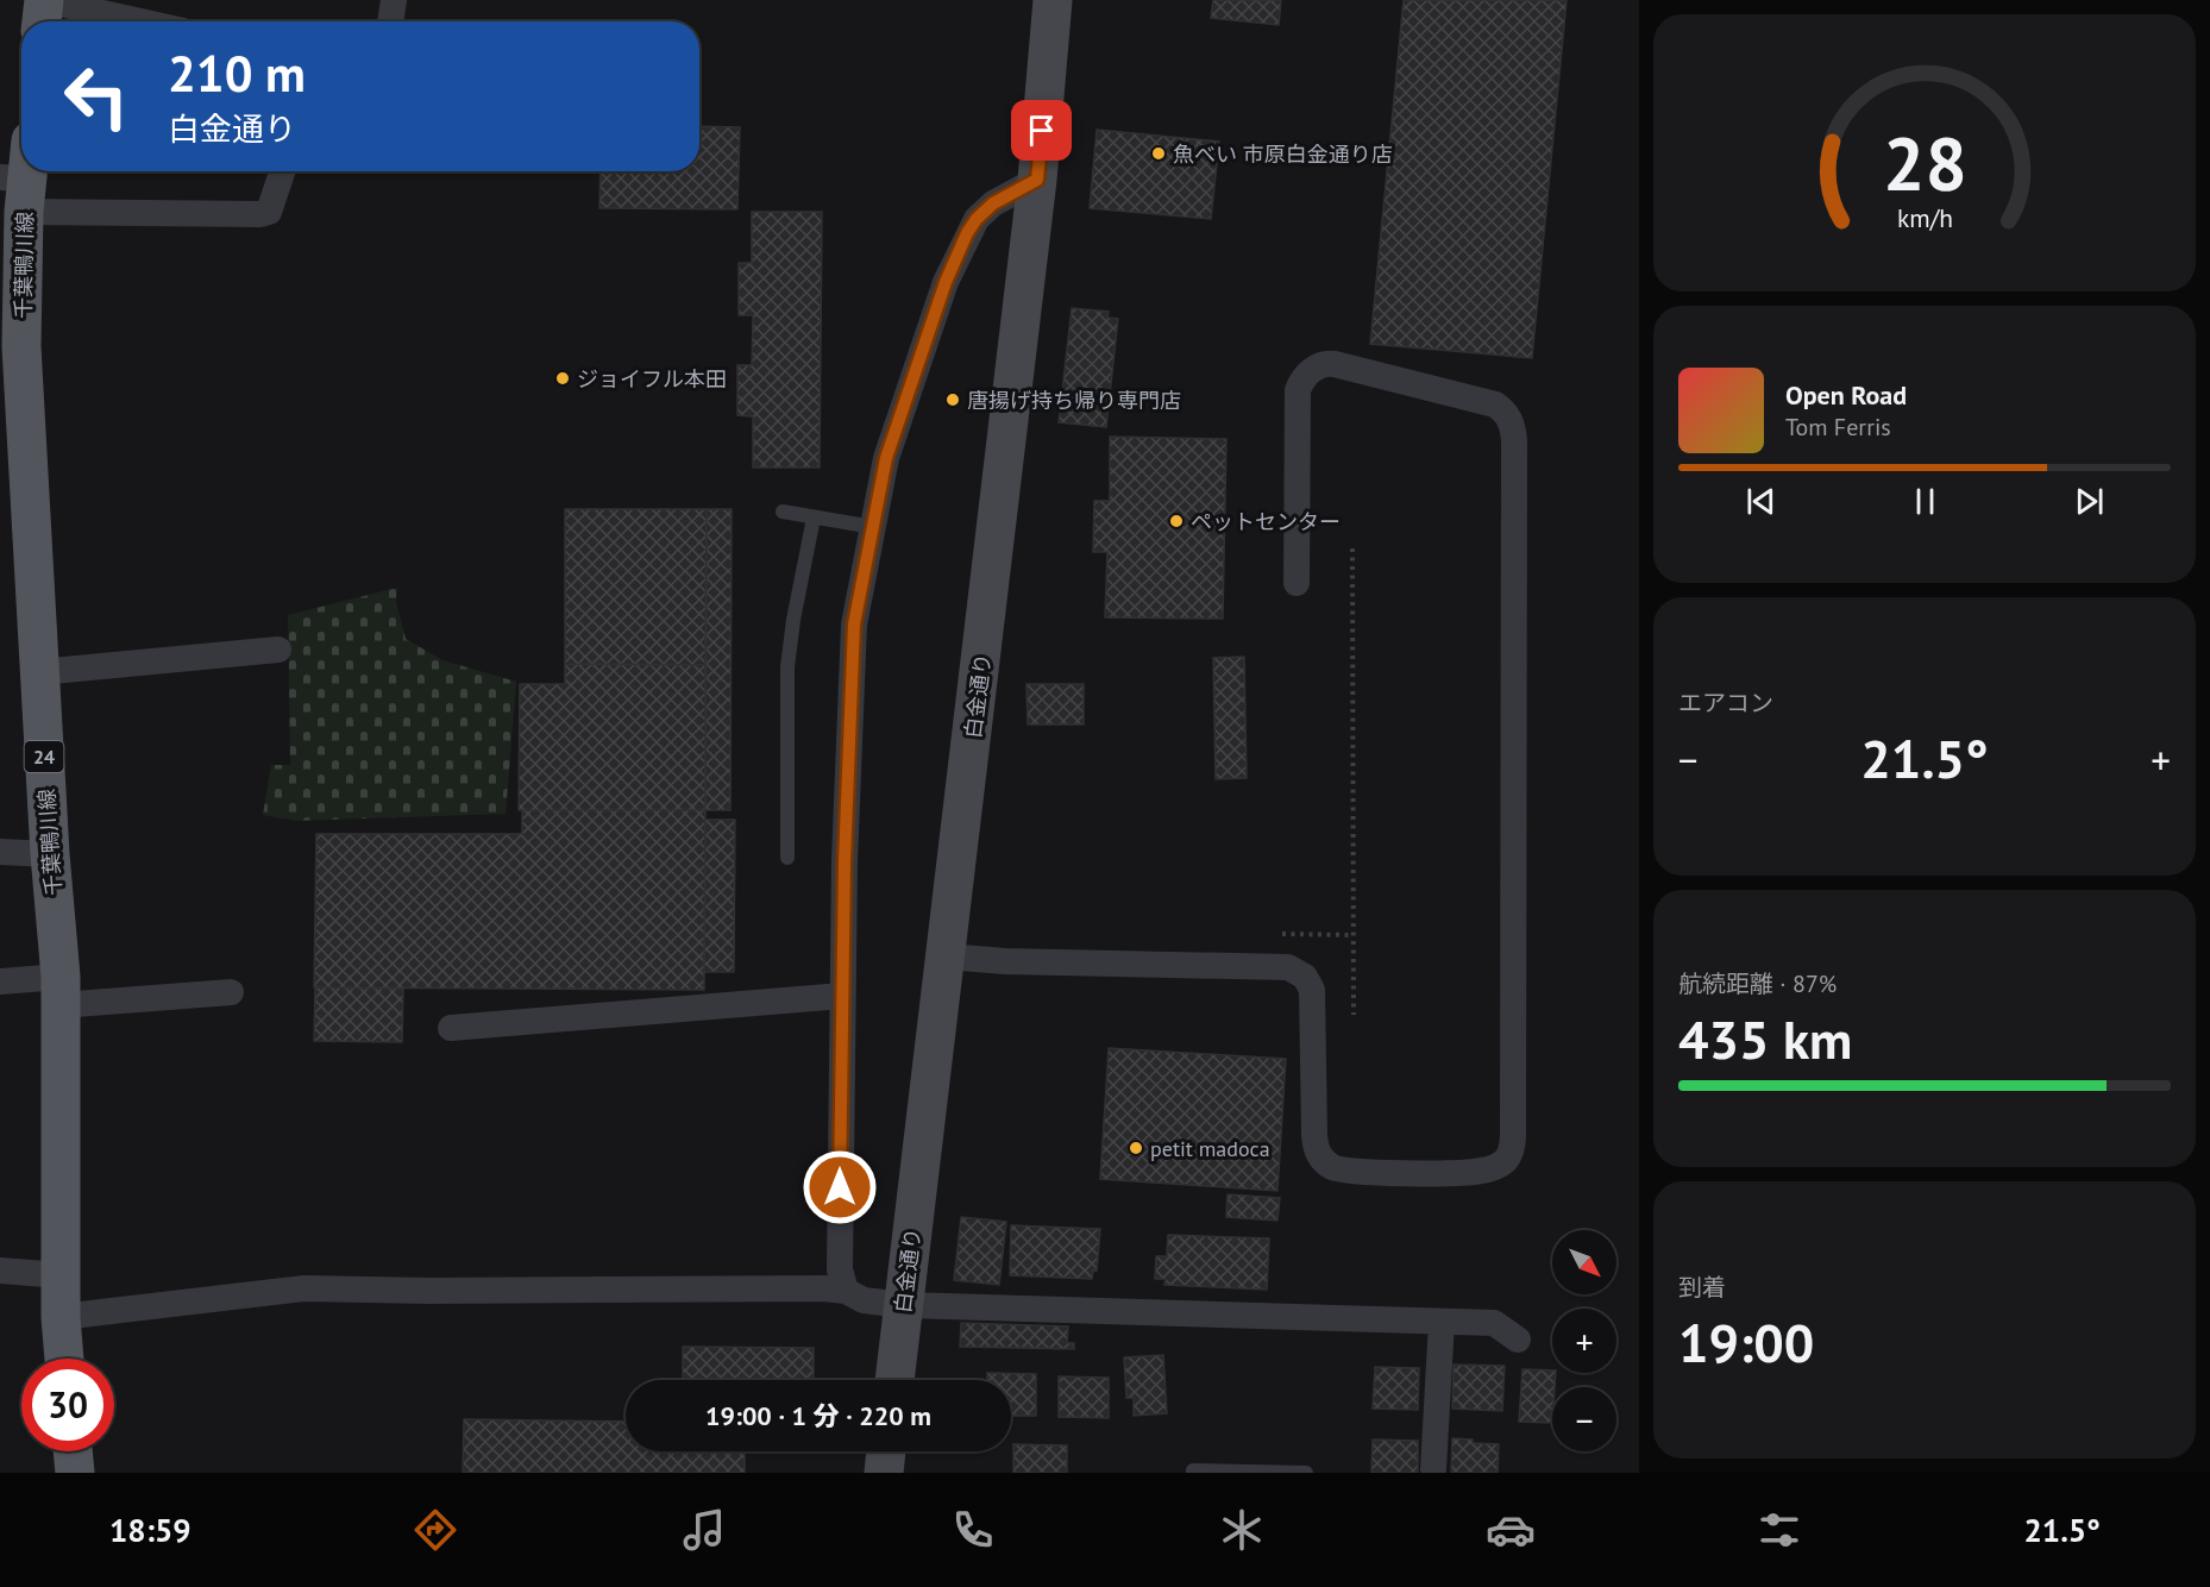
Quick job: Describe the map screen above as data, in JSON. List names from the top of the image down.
{
  "streets": {
    "main road": ["千葉鴨川線", "24"],
    "street": ["白金通り"]
  },
  "places": [
    "魚べい 市原白金通り店",
    "ジョイフル本田",
    "唐揚げ持ち帰り専門店",
    "ペットセンター",
    "petit madoca"
  ],
  "north": "bottom right",
  "page": {
    "turn": ["210 m", "白金通り"],
    "song": ["Open Road", "Tom Ferris"],
    "tile": [
      "エアコン",
      ["航続距離 · 87%", "435 km"],
      ["到着", "19:00"]
    ],
    "heat": ["−", "21.5°", "+"],
    "map_buttons": ["+", "−"],
    "limit": "30",
    "trip": "19:00 · 1 分 · 220 m",
    "tabs": ["18:59", "21.5°"],
    "gauge": ["28", "km/h"]
  }
}
